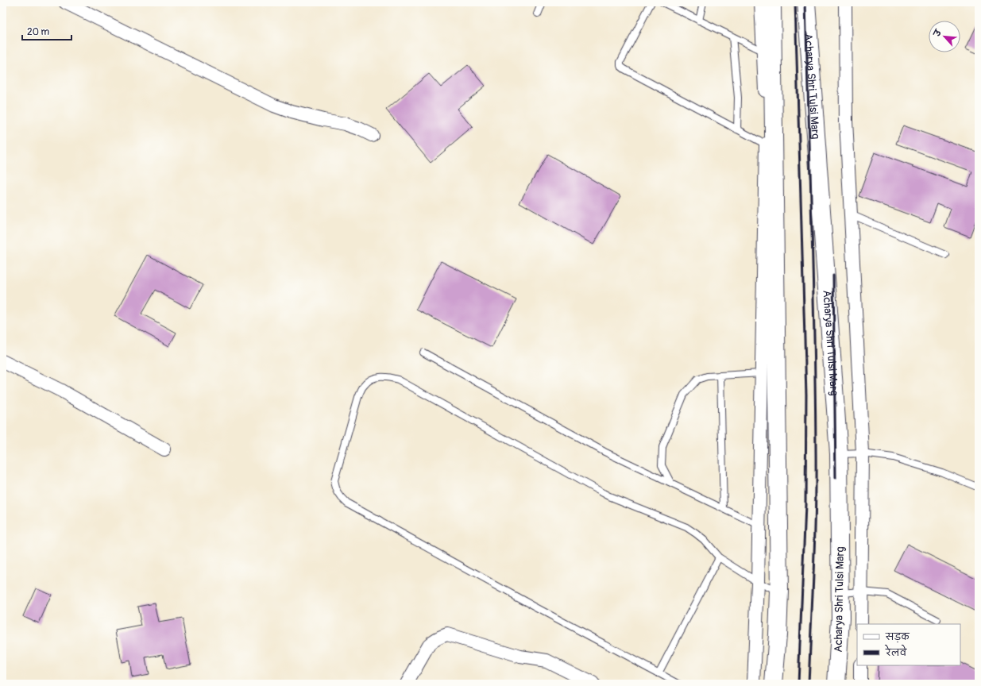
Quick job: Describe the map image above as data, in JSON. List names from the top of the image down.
{
  "streets": {
    "highway": ["Acharya Shri Tulsi Marg"]
  },
  "legend": ["सड़क", "रेलवे"],
  "scale_bar": "20 m",
  "north": "top left"
}
